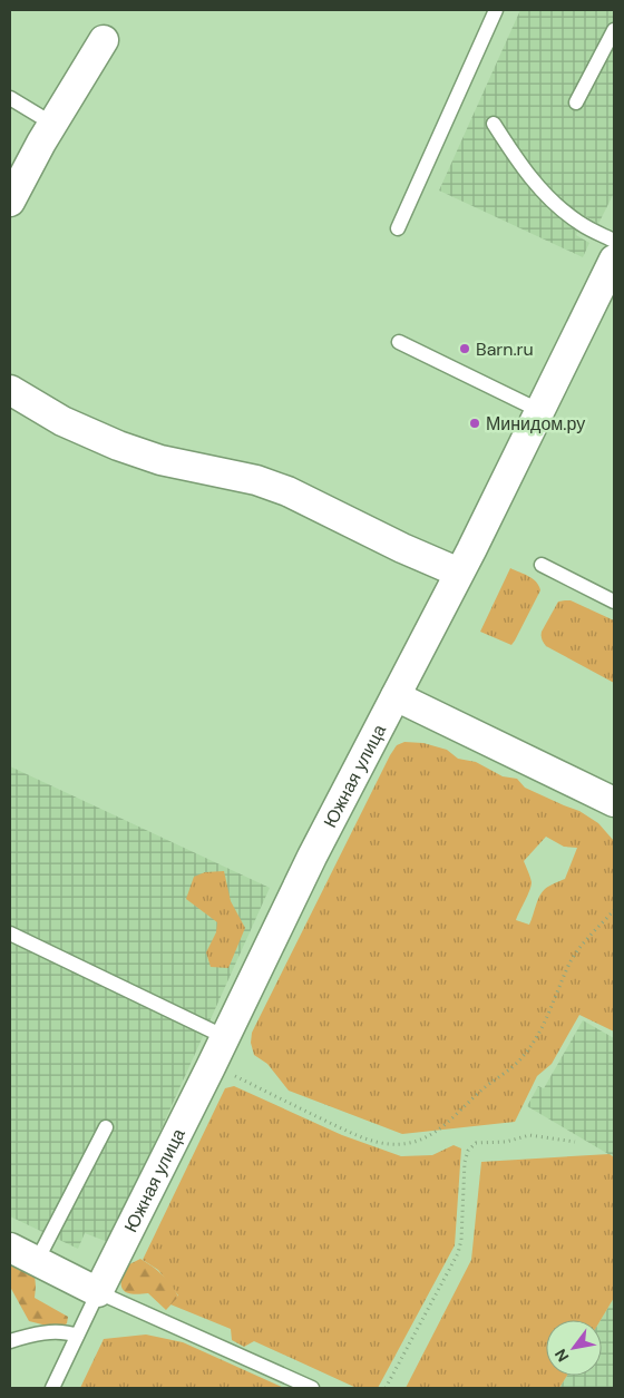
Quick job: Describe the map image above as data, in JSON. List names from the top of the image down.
{
  "streets": {
    "street": ["Южная улица"]
  },
  "places": ["Barn.ru", "Минидом.ру"],
  "north": "bottom left"
}
